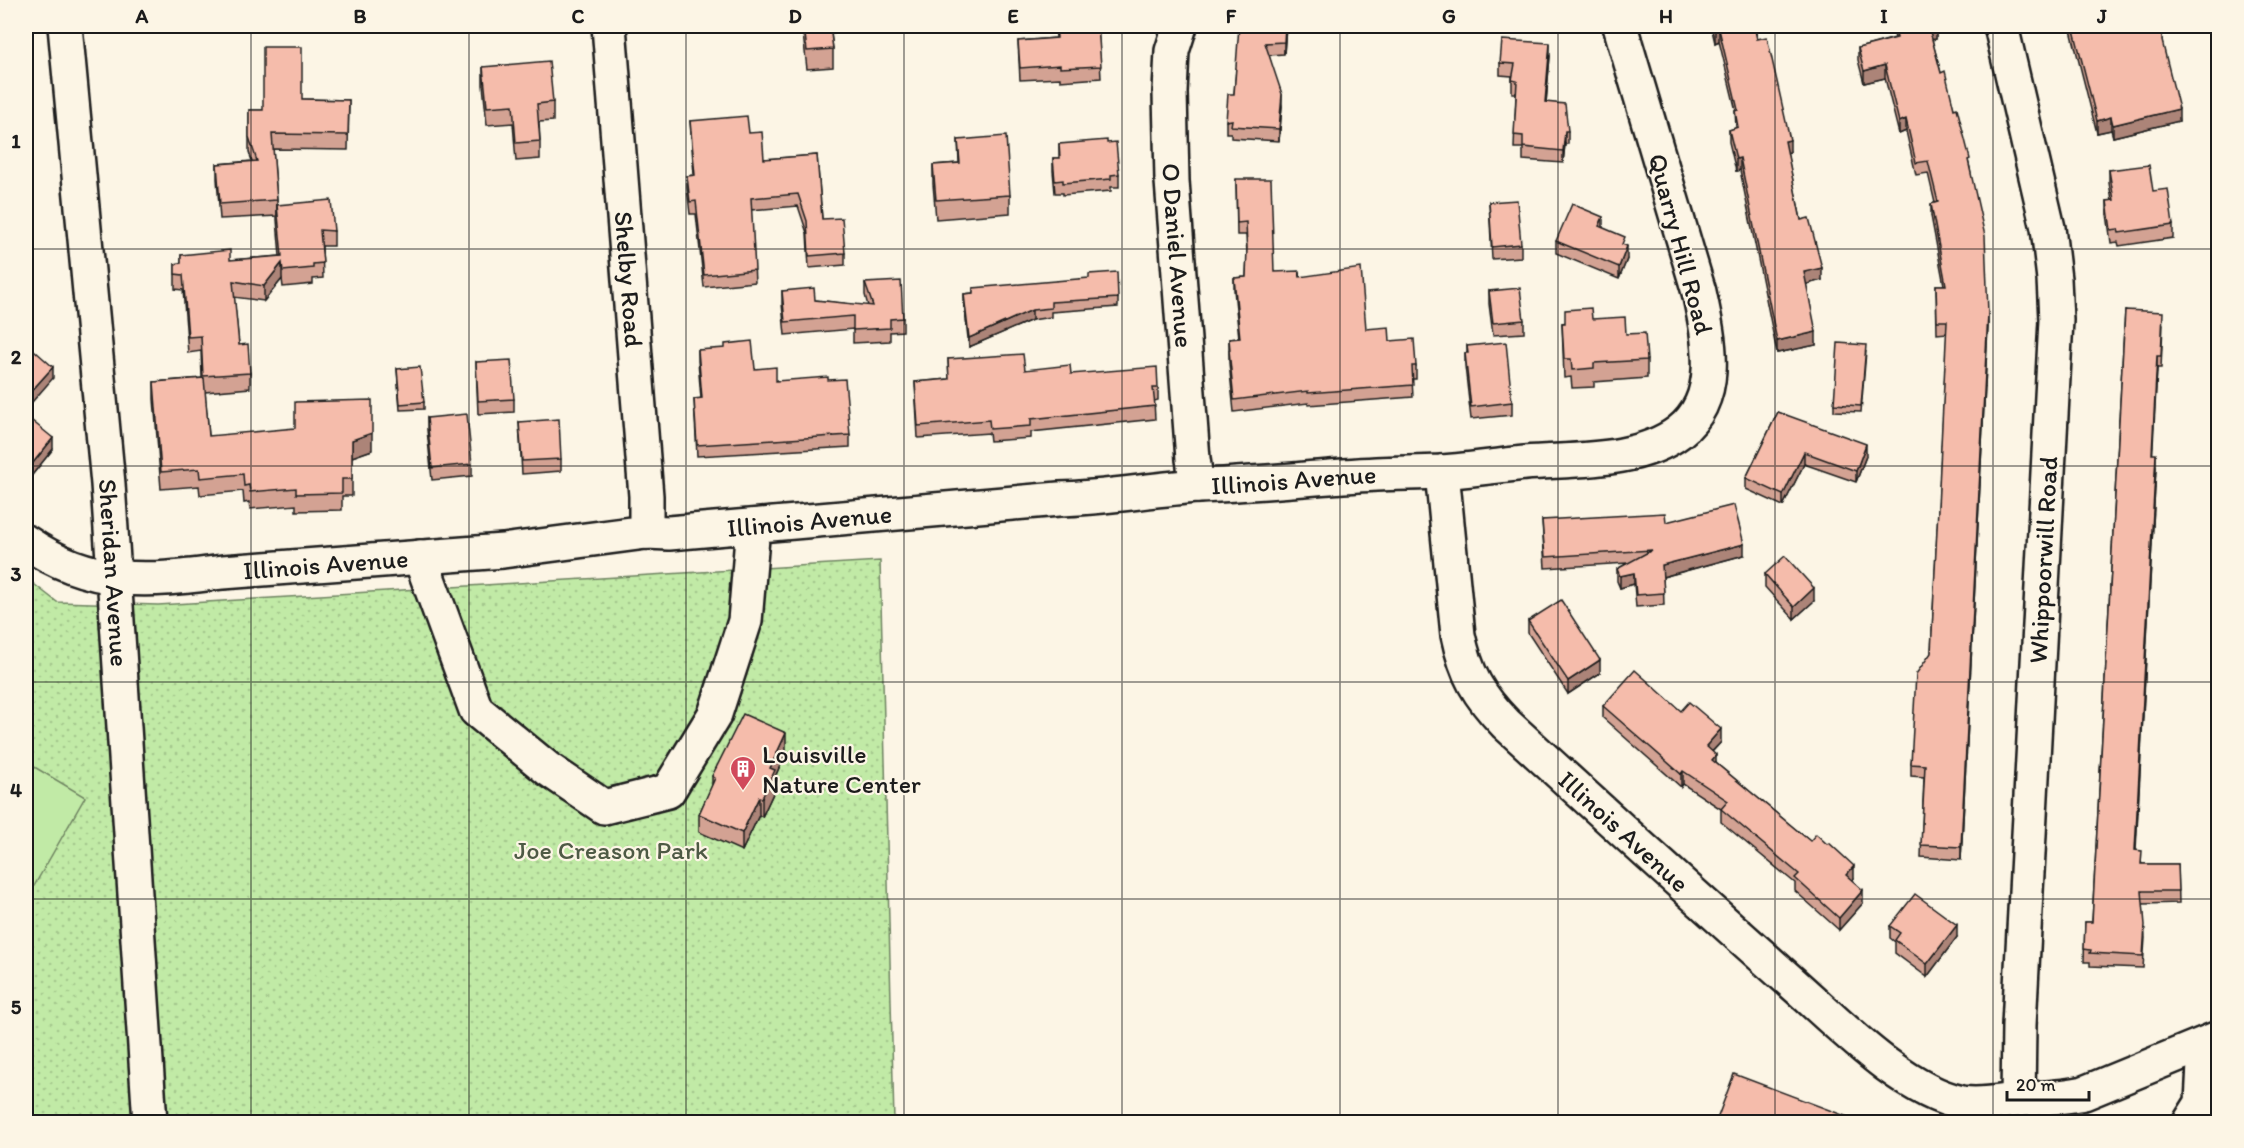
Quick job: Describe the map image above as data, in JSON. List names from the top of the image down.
{
  "streets": {
    "street": [
      "Quarry Hill Road",
      "O Daniel Avenue",
      "Shelby Road",
      "Illinois Avenue",
      "Whippoorwill Road",
      "Sheridan Avenue"
    ]
  },
  "crossings": [
    ["Quarry Hill Road", "Illinois Avenue"],
    ["O Daniel Avenue", "Illinois Avenue"],
    ["Shelby Road", "Illinois Avenue"],
    ["Illinois Avenue", "Whippoorwill Road"],
    ["Illinois Avenue", "Sheridan Avenue"]
  ],
  "parks": ["Joe Creason Park"],
  "places": {
    "building": ["Louisville Nature Center"]
  },
  "scale_bar": "20 m",
  "grid": {
    "columns": [
      "A",
      "B",
      "C",
      "D",
      "E",
      "F",
      "G",
      "H",
      "I",
      "J"
    ],
    "rows": [
      "1",
      "2",
      "3",
      "4",
      "5"
    ]
  }
}
